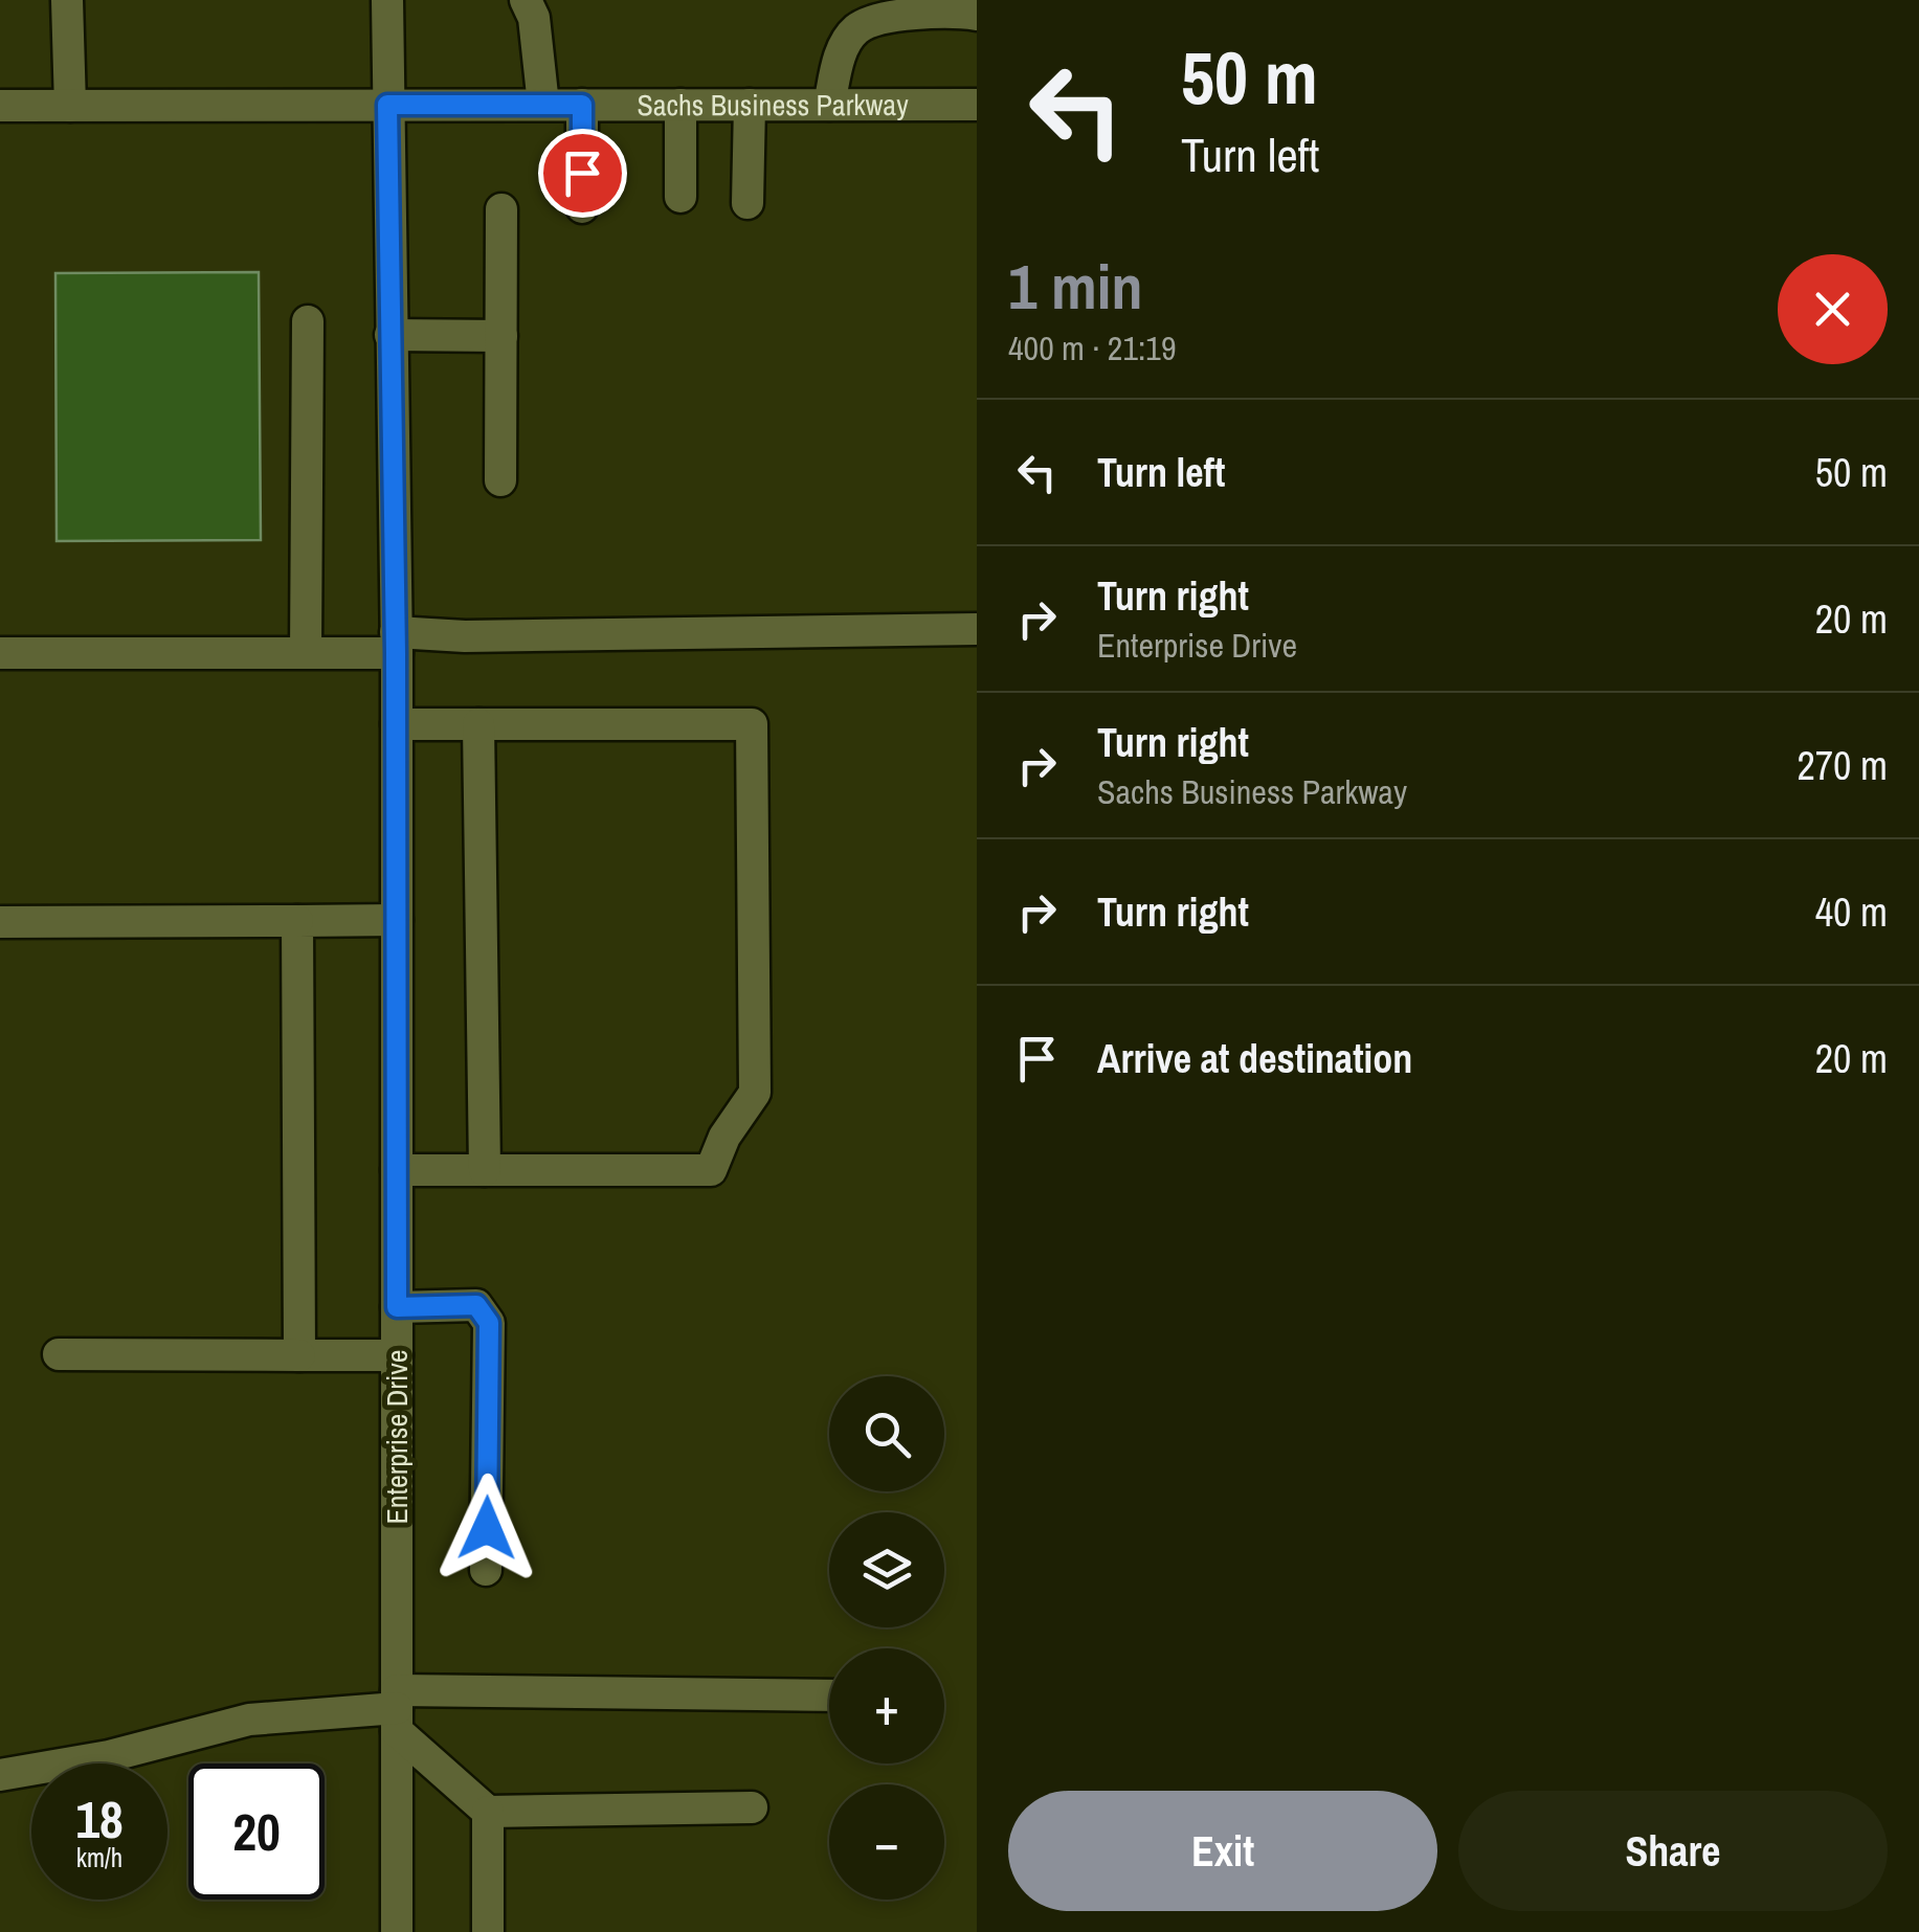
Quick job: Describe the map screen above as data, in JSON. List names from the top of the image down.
{
  "streets": {
    "street": ["Sachs Business Parkway", "Enterprise Drive"]
  },
  "crossings": [
    ["Sachs Business Parkway", "Enterprise Drive"]
  ],
  "page": {
    "turn": ["50 m", "Turn left"],
    "heading": ["1 min", "400 m · 21:19"],
    "list": [
      {
        "name": "Turn left",
        "value": "50 m"
      },
      {
        "name": "Turn right",
        "note": "Enterprise Drive",
        "value": "20 m"
      },
      {
        "name": "Turn right",
        "note": "Sachs Business Parkway",
        "value": "270 m"
      },
      {
        "name": "Turn right",
        "value": "40 m"
      },
      {
        "name": "Arrive at destination",
        "value": "20 m"
      }
    ],
    "map_buttons": ["+", "−"],
    "speed": "18 km/h",
    "limit": "20",
    "buttons": ["Exit", "Share"]
  }
}
